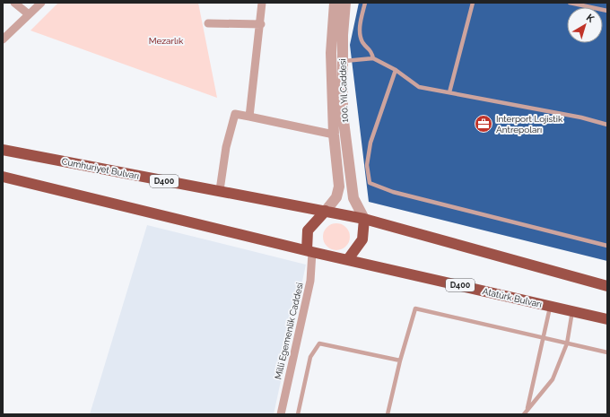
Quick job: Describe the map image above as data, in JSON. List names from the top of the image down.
{
  "streets": {
    "highway": ["Cumhuriyet Bulvarı", "D400", "Atatürk Bulvarı"],
    "street": ["100. Yıl Caddesi", "Milli Egemenlik Caddesi"]
  },
  "crossings": [
    ["100. Yıl Caddesi", "Cumhuriyet Bulvarı"],
    ["100. Yıl Caddesi", "D400"],
    ["100. Yıl Caddesi", "Atatürk Bulvarı"],
    ["100. Yıl Caddesi", "Milli Egemenlik Caddesi"],
    ["Cumhuriyet Bulvarı", "D400"],
    ["Cumhuriyet Bulvarı", "Atatürk Bulvarı"],
    ["Cumhuriyet Bulvarı", "Milli Egemenlik Caddesi"],
    ["D400", "Atatürk Bulvarı"],
    ["D400", "Milli Egemenlik Caddesi"],
    ["Atatürk Bulvarı", "Milli Egemenlik Caddesi"]
  ],
  "parks": ["Mezarlık"],
  "places": {
    "office": ["Interport Lojistik Antrepoları"]
  },
  "north": "top right"
}
